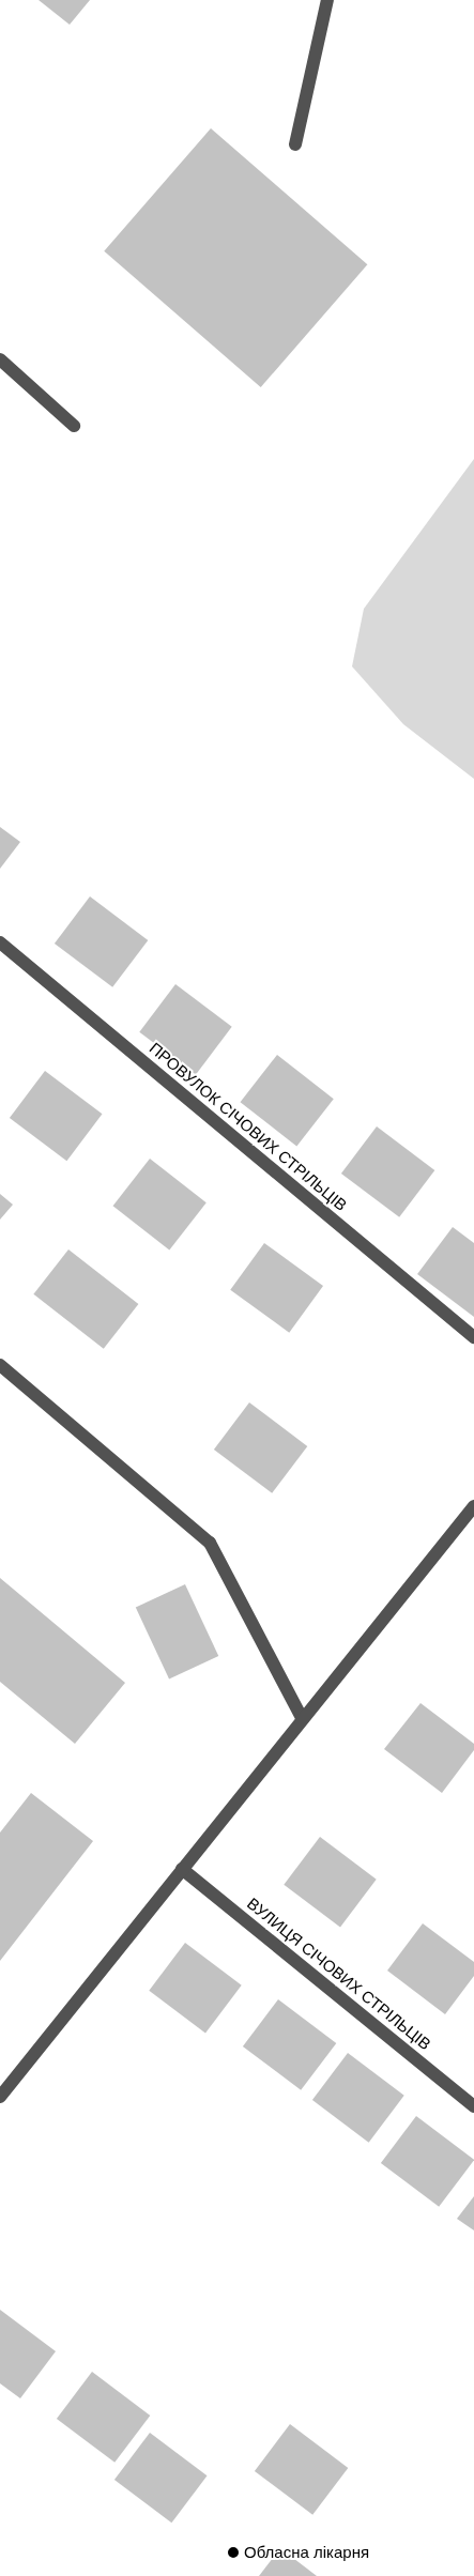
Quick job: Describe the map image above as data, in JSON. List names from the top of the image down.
{
  "streets": {
    "street": ["ПРОВУЛОК СІЧОВИХ СТРІЛЬЦІВ", "ВУЛИЦЯ СІЧОВИХ СТРІЛЬЦІВ"]
  },
  "places": ["Обласна лікарня"]
}
